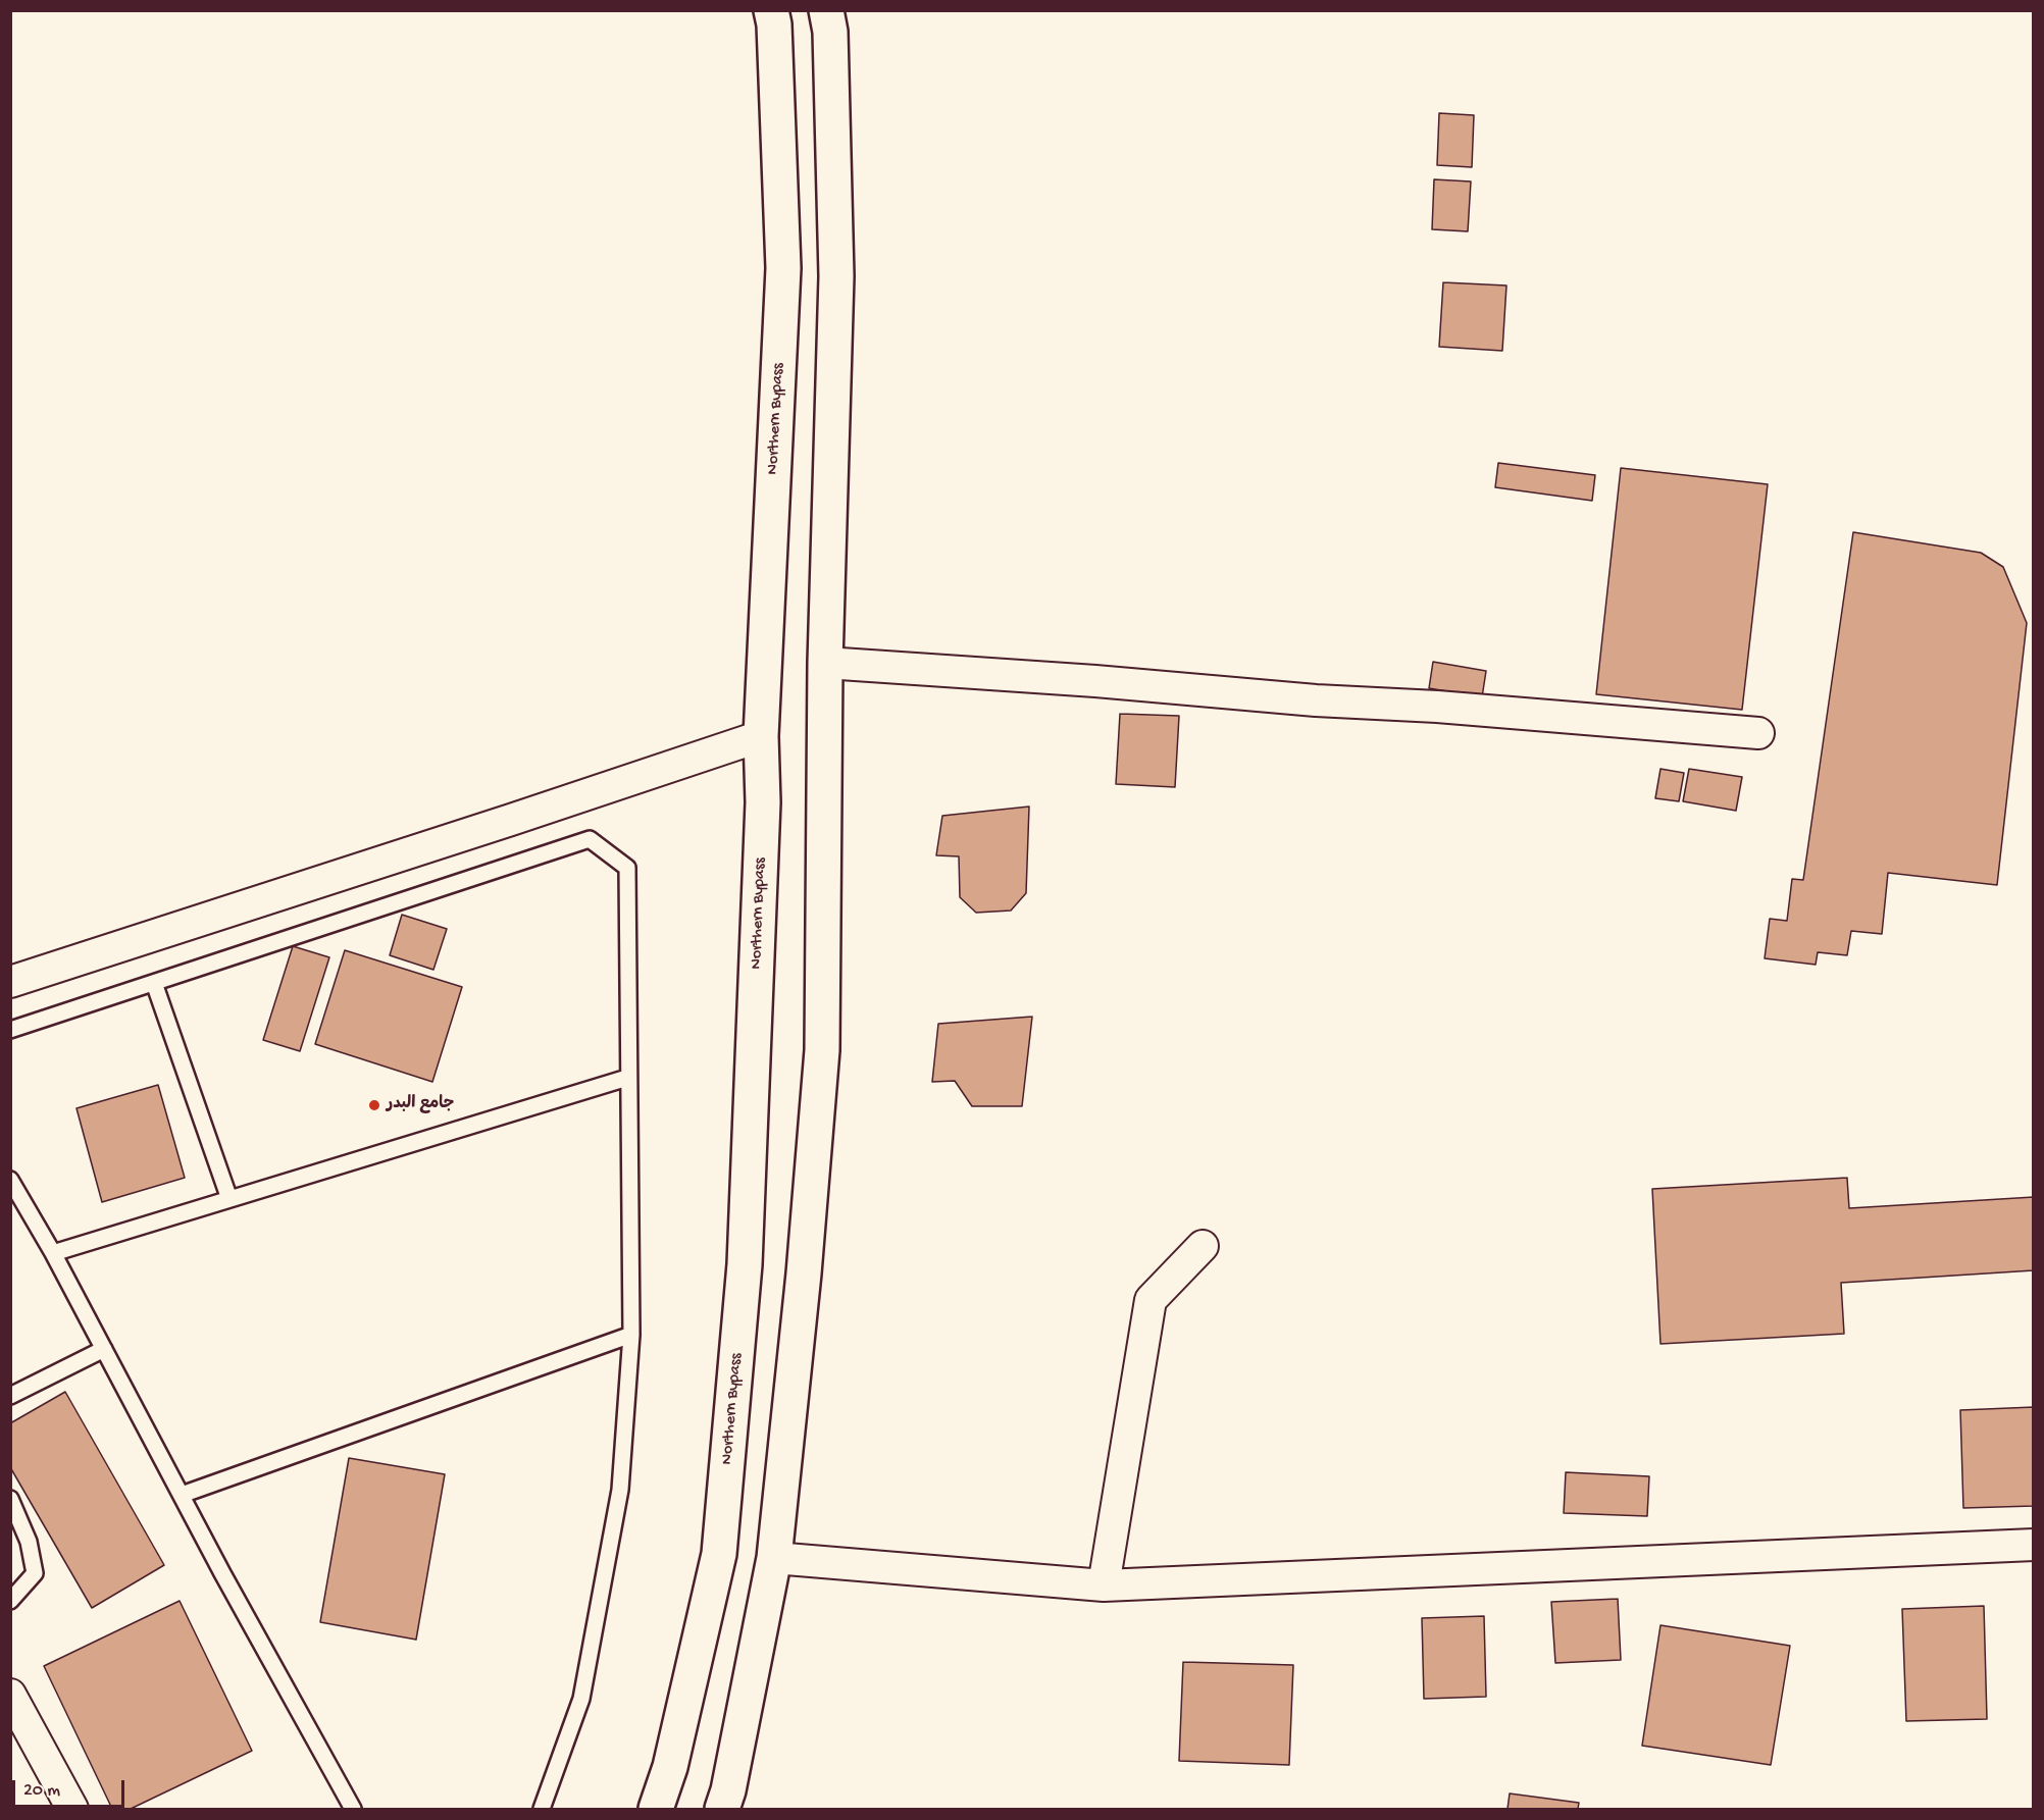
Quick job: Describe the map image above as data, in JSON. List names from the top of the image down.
{
  "streets": {
    "highway": ["Northern Bypass"]
  },
  "places": ["جامع البدر"],
  "scale_bar": "20 m"
}
